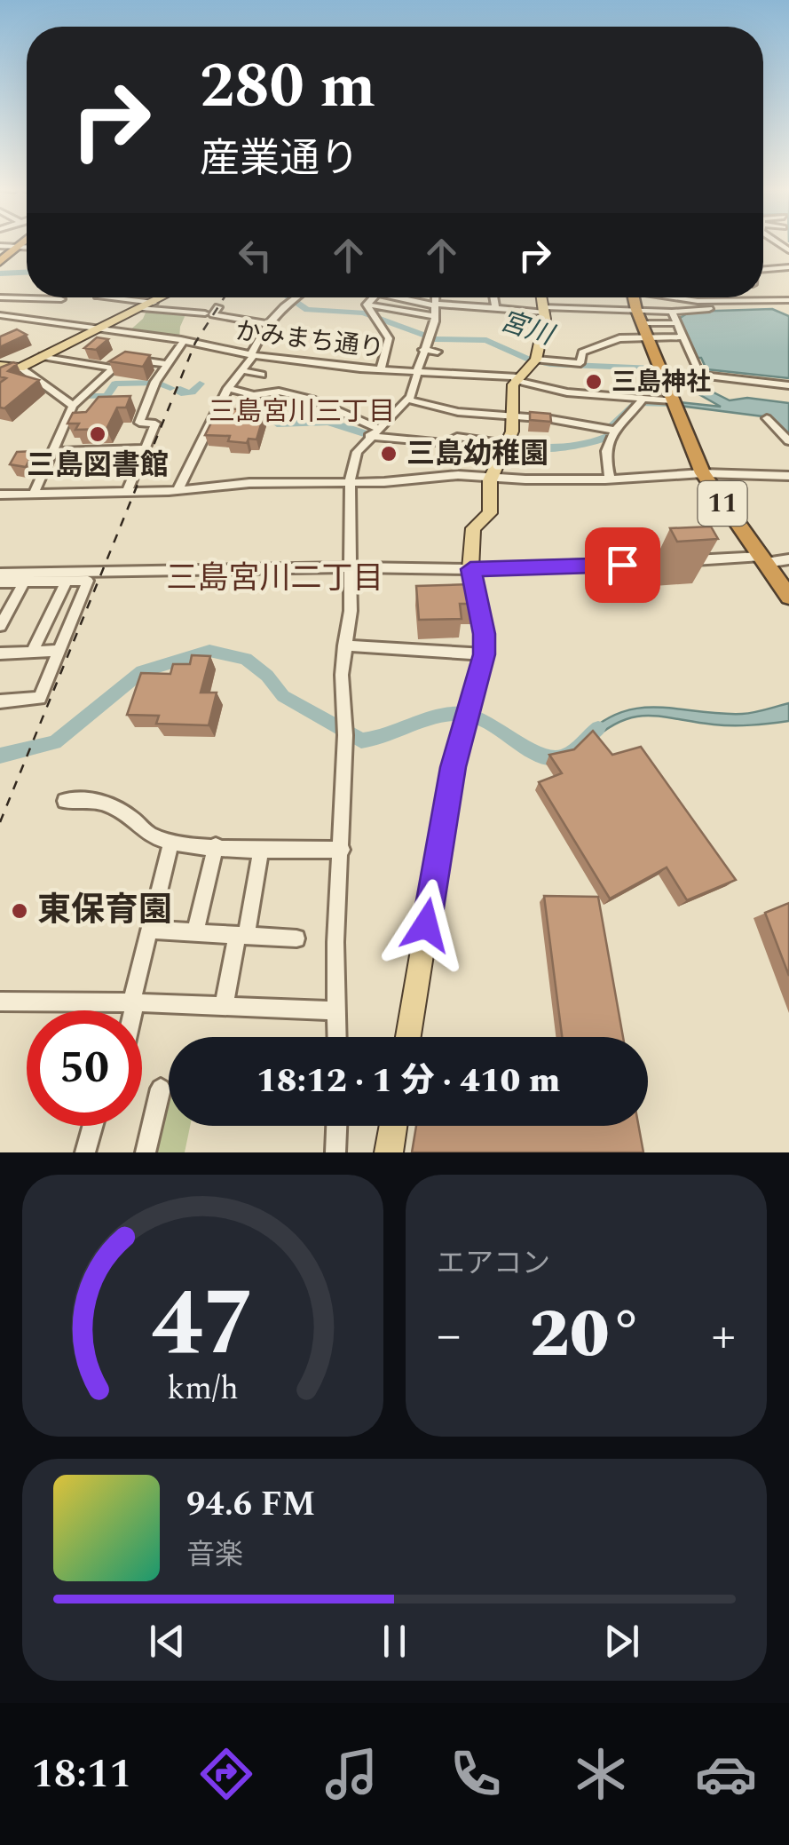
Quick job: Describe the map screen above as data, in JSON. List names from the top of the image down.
{
  "streets": {
    "highway": ["11"],
    "street": ["かみまち通り"]
  },
  "crossings": [
    ["かみまち通り", "11"]
  ],
  "districts": ["三島宮川三丁目", "三島宮川二丁目"],
  "water": ["宮川"],
  "places": [
    "三島神社",
    "三島図書館",
    "三島幼稚園",
    "東保育園"
  ],
  "page": {
    "turn": ["280 m", "産業通り"],
    "limit": "50",
    "trip": "18:12 · 1 分 · 410 m",
    "tile": "エアコン",
    "heat": ["−", "20°", "+"],
    "song": ["94.6 FM", "音楽"],
    "tabs": "18:11",
    "gauge": ["47", "km/h"]
  }
}
